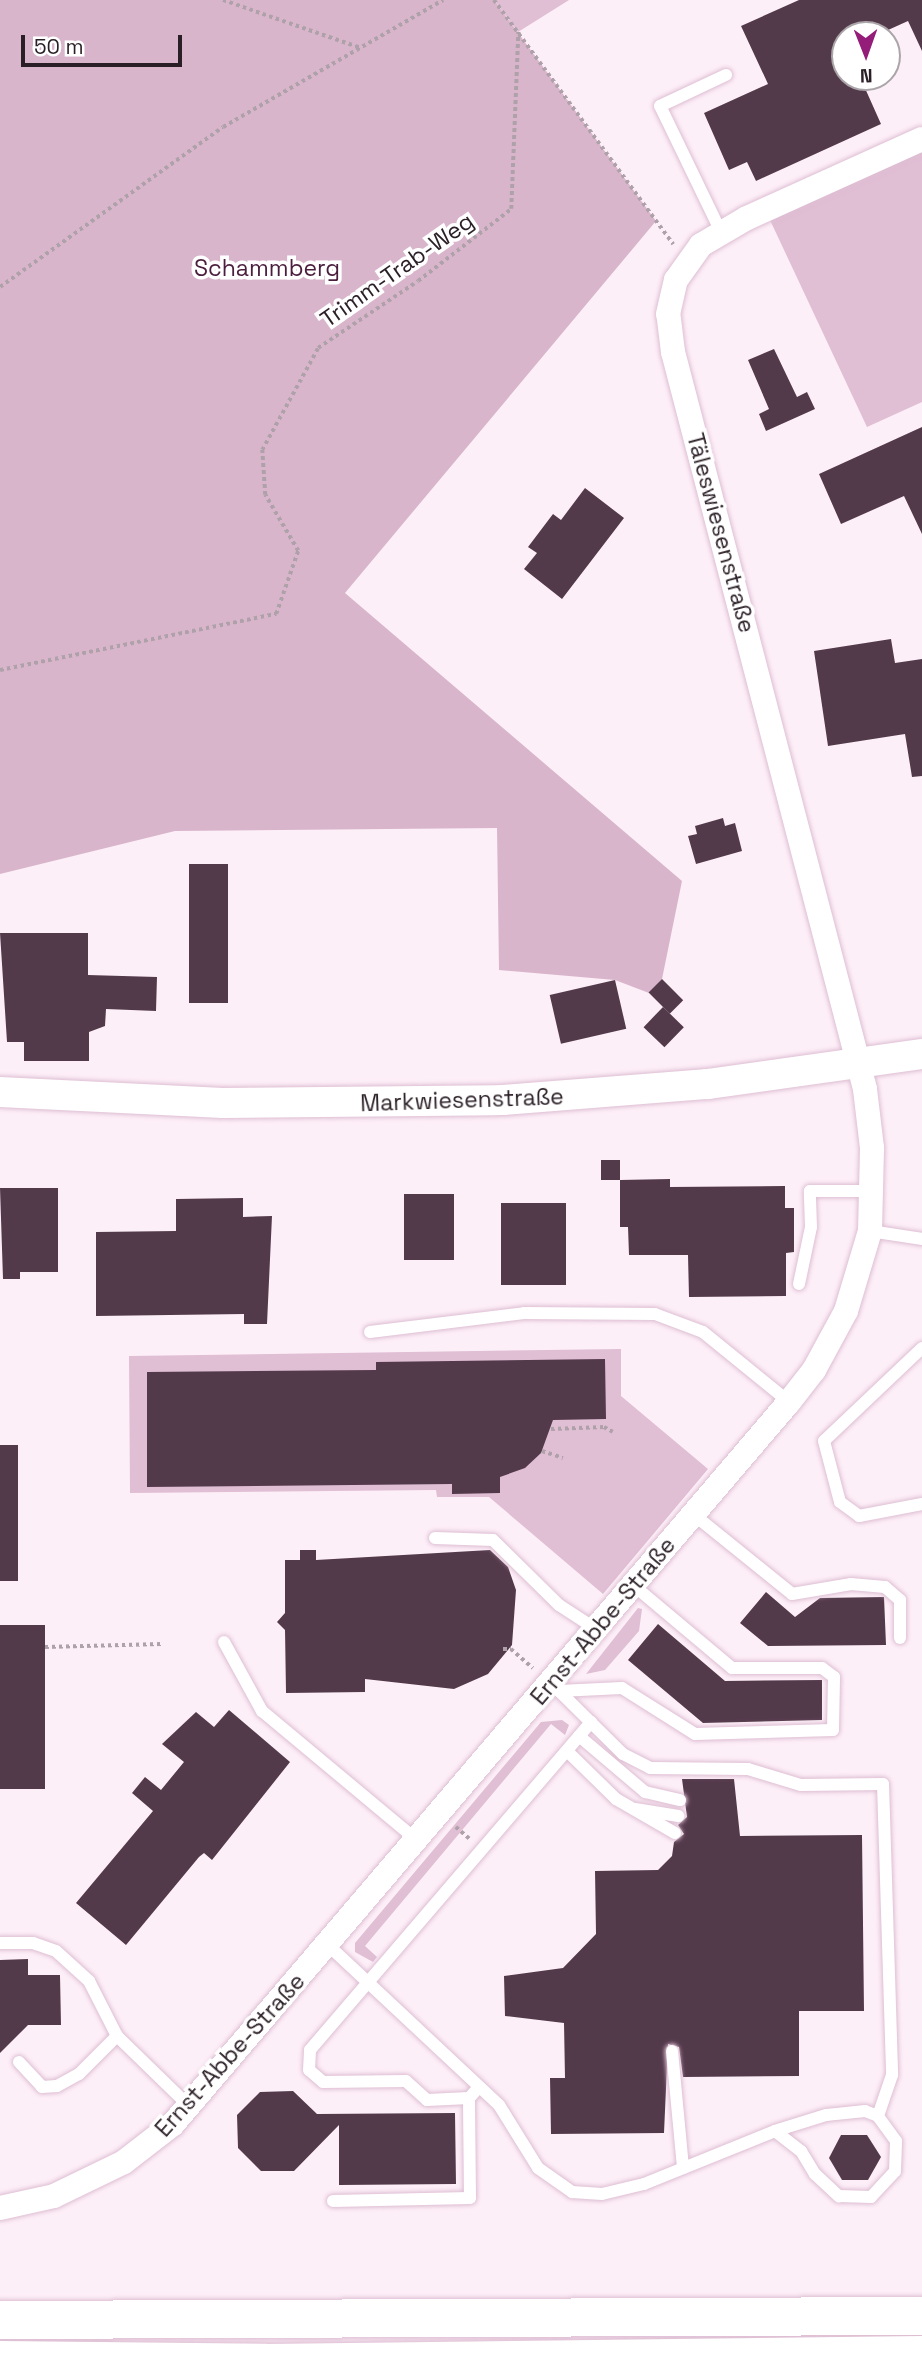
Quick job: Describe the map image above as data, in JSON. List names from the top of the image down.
{
  "streets": {
    "street": ["Täleswiesenstraße", "Markwiesenstraße", "Ernst-Abbe-Straße"],
    "path": ["Trimm-Trab-Weg"]
  },
  "crossings": [
    ["Täleswiesenstraße", "Markwiesenstraße"],
    ["Täleswiesenstraße", "Ernst-Abbe-Straße"],
    ["Markwiesenstraße", "Ernst-Abbe-Straße"]
  ],
  "parks": ["Schammberg"],
  "scale_bar": "50 m",
  "north": "bottom"
}
